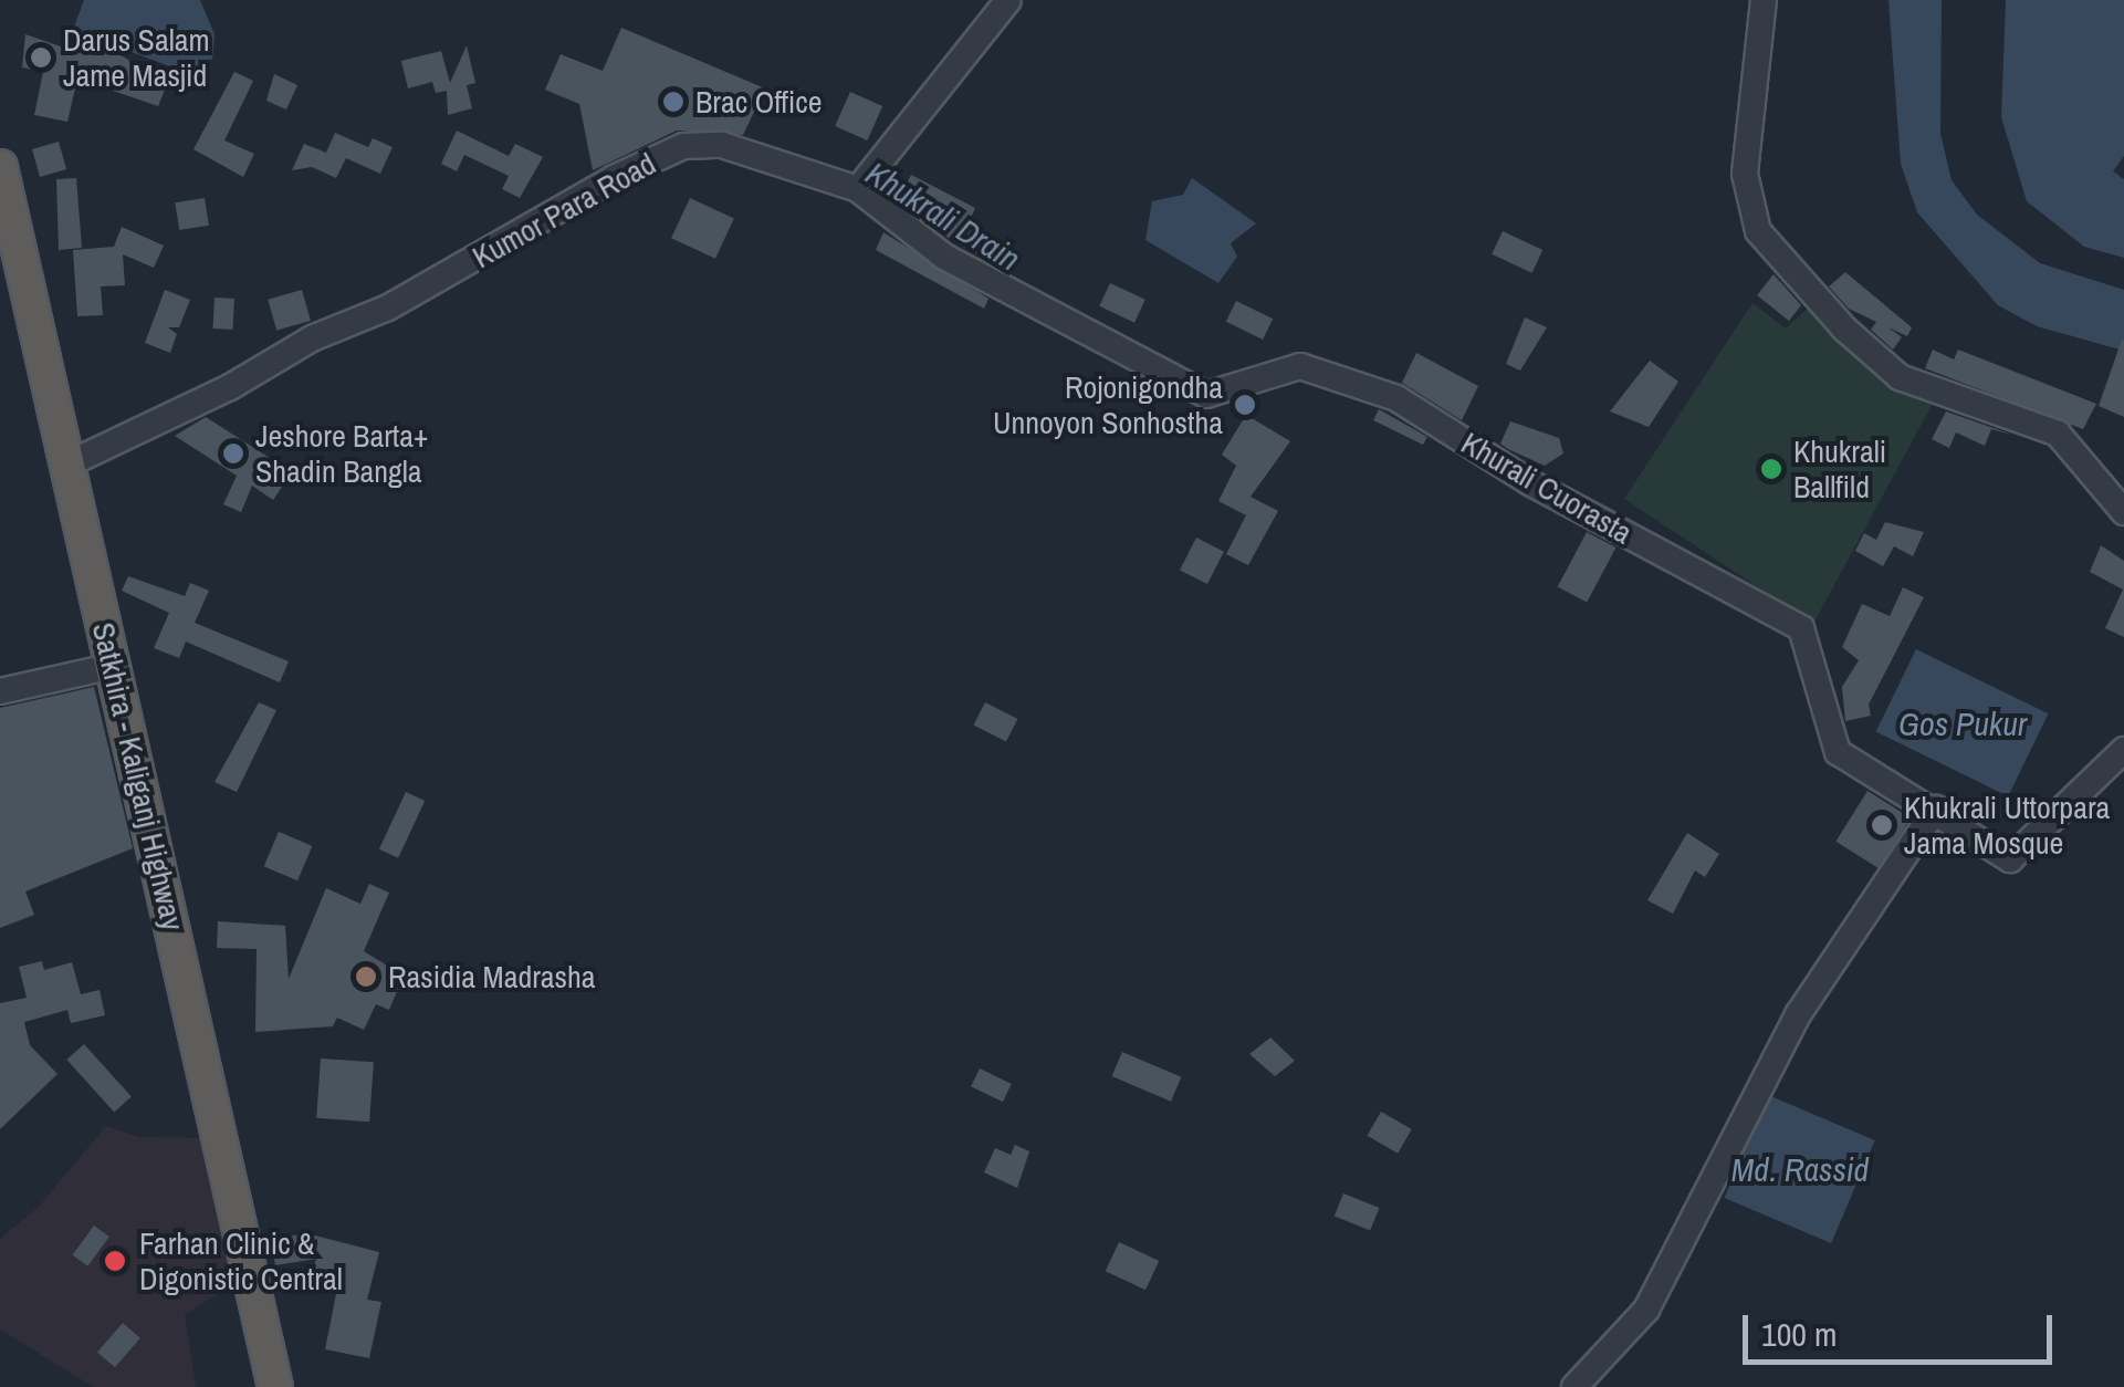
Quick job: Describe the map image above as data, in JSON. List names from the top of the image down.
{
  "streets": {
    "highway": ["Satkhira - Kaliganj Highway"],
    "street": ["Kumor Para Road", "Khurali Cuorasta"]
  },
  "crossings": [
    ["Kumor Para Road", "Khurali Cuorasta"],
    ["Kumor Para Road", "Satkhira - Kaliganj Highway"]
  ],
  "water": ["Khukrali Drain", "Gos Pukur", "Md. Rassid"],
  "places": [
    "Darus Salam Jame Masjid",
    "Brac Office",
    "Rojonigondha Unnoyon Sonhostha",
    "Jeshore Barta+ Shadin Bangla",
    "Khukrali Ballfild",
    "Khukrali Uttorpara Jama Mosque",
    "Rasidia Madrasha",
    "Farhan Clinic & Digonistic Central"
  ],
  "scale_bar": "100 m"
}
